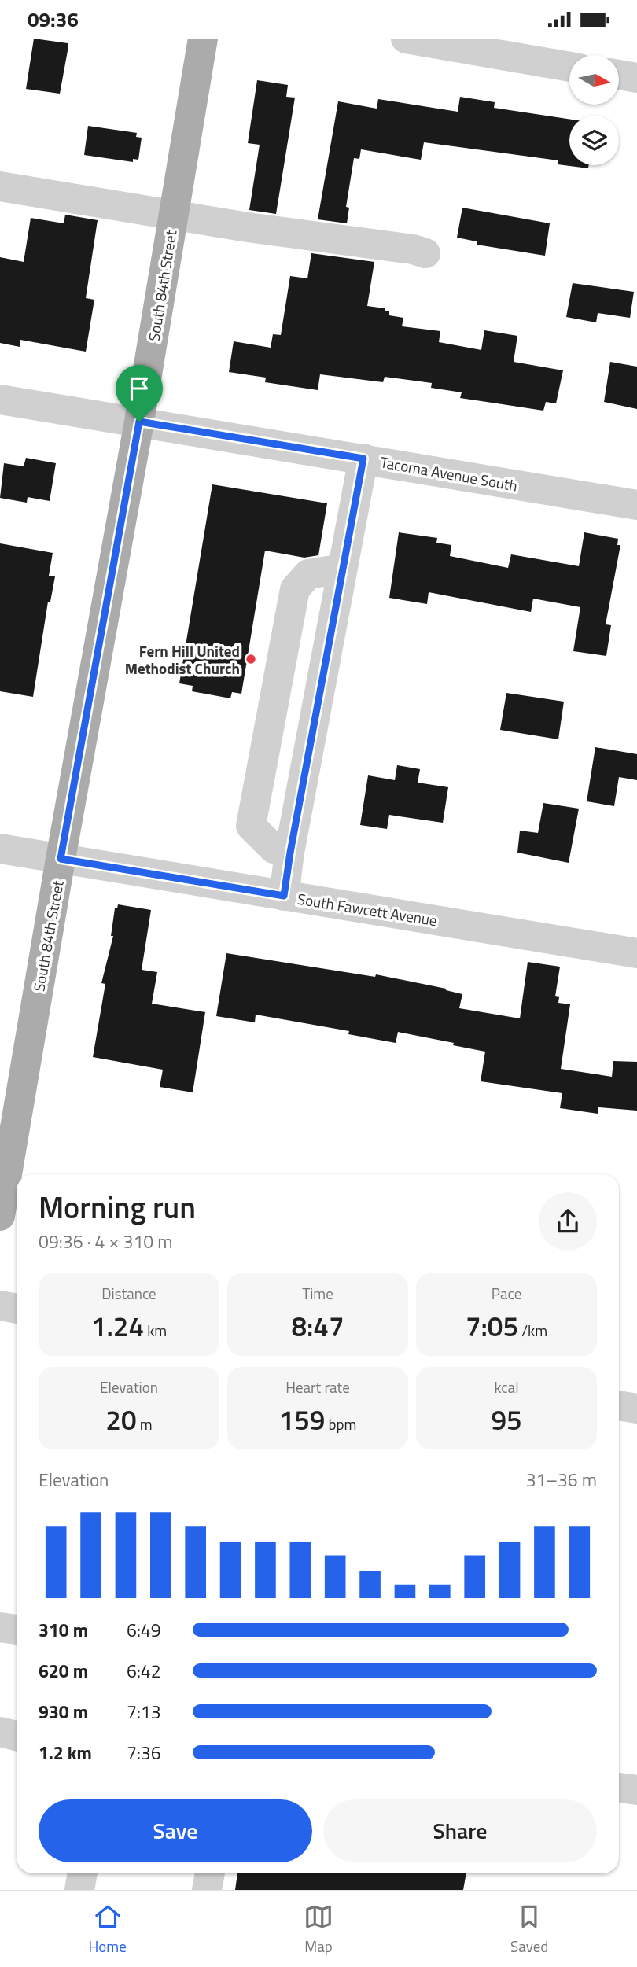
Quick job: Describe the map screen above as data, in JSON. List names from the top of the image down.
{
  "streets": {
    "main road": ["South 84th Street"],
    "street": ["Tacoma Avenue South", "South Fawcett Avenue"]
  },
  "crossings": [
    ["South 84th Street", "Tacoma Avenue South"],
    ["South 84th Street", "South Fawcett Avenue"]
  ],
  "places": ["Fern Hill United Methodist Church"],
  "north": "right",
  "page": {
    "status": "09:36",
    "heading": ["Morning run", "09:36 · 4 × 310 m"],
    "stats": [
      ["Distance", "1.24 km"],
      ["Time", "8:47"],
      ["Pace", "7:05 /km"],
      ["Elevation", "20 m"],
      ["Heart rate", "159 bpm"],
      ["kcal", "95"]
    ],
    "chart": ["Elevation", "31–36 m"],
    "list": [
      {
        "name": "310 m",
        "note": "6:49"
      },
      {
        "name": "620 m",
        "note": "6:42"
      },
      {
        "name": "930 m",
        "note": "7:13"
      },
      {
        "name": "1.2 km",
        "note": "7:36"
      }
    ],
    "buttons": ["Save", "Share"],
    "tabs": ["Home", "Map", "Saved"]
  }
}
